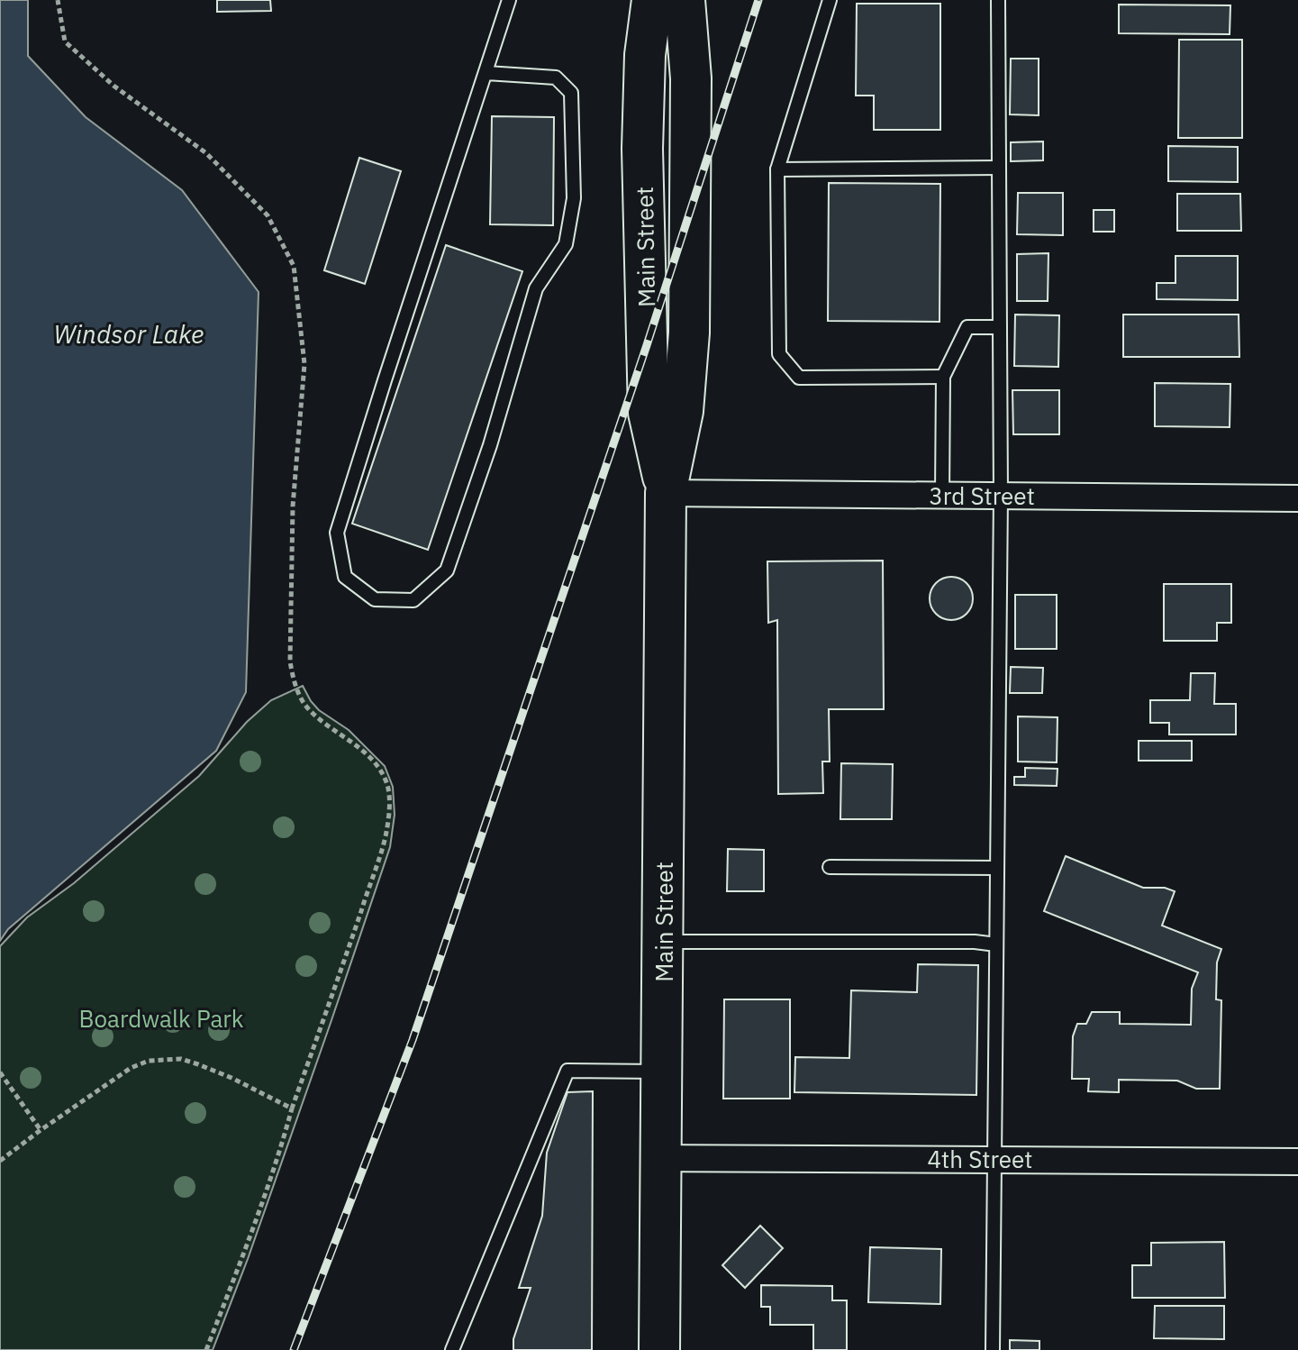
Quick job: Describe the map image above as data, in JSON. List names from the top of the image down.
{
  "streets": {
    "main road": ["Main Street"],
    "street": ["3rd Street", "4th Street"]
  },
  "crossings": [
    ["Main Street", "3rd Street"],
    ["Main Street", "4th Street"]
  ],
  "water": ["Windsor Lake"],
  "parks": ["Boardwalk Park"]
}
